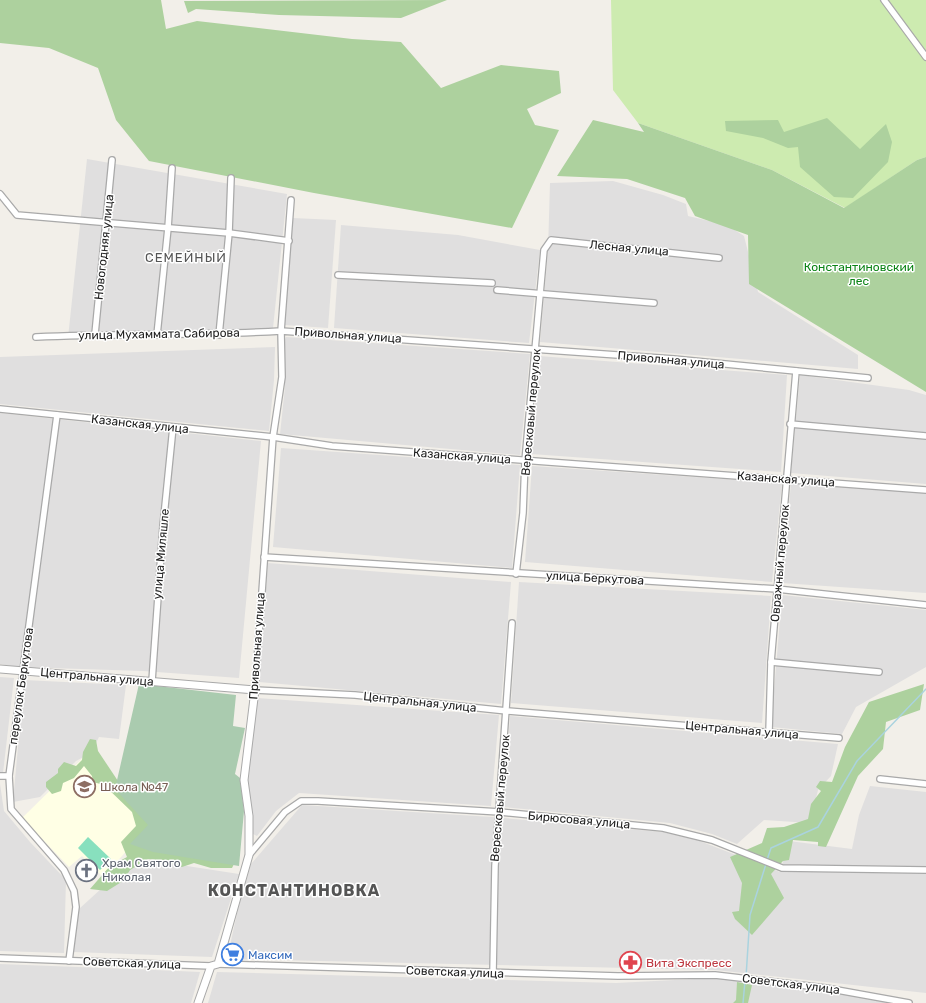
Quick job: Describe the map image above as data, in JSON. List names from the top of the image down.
{
  "streets": {
    "street": [
      "Новогодняя улица",
      "Лесная улица",
      "улица Мухаммата Сабирова",
      "Привольная улица",
      "Вересковый переулок",
      "Казанская улица",
      "улица Миляшле",
      "Овражный переулок",
      "улица Беркутова",
      "Центральная улица",
      "переулок Беркутова",
      "Бирюсовая улица",
      "Советская улица"
    ]
  },
  "crossings": [
    ["Новогодняя улица", "улица Мухаммата Сабирова"],
    ["Лесная улица", "Вересковый переулок"],
    ["улица Мухаммата Сабирова", "Привольная улица"],
    ["Привольная улица", "Вересковый переулок"],
    ["Привольная улица", "Казанская улица"],
    ["Привольная улица", "Овражный переулок"],
    ["Привольная улица", "улица Беркутова"],
    ["Привольная улица", "Центральная улица"],
    ["Привольная улица", "Бирюсовая улица"],
    ["Привольная улица", "Советская улица"],
    ["Вересковый переулок", "Казанская улица"],
    ["Вересковый переулок", "улица Беркутова"],
    ["Вересковый переулок", "Центральная улица"],
    ["Вересковый переулок", "Бирюсовая улица"],
    ["Вересковый переулок", "Советская улица"],
    ["Казанская улица", "улица Миляшле"],
    ["Казанская улица", "Овражный переулок"],
    ["Казанская улица", "переулок Беркутова"],
    ["улица Миляшле", "Центральная улица"],
    ["Овражный переулок", "улица Беркутова"],
    ["Овражный переулок", "Центральная улица"],
    ["Центральная улица", "переулок Беркутова"],
    ["переулок Беркутова", "Советская улица"]
  ],
  "districts": ["СЕМЕЙНЫЙ", "КОНСТАНТИНОВКА"],
  "parks": ["Константиновский лес"],
  "places": {
    "school or university": ["Школа №47"],
    "church": ["Храм Святого Николая"],
    "supermarket": ["Максим"],
    "pharmacy": ["Вита Экспресс"]
  }
}
